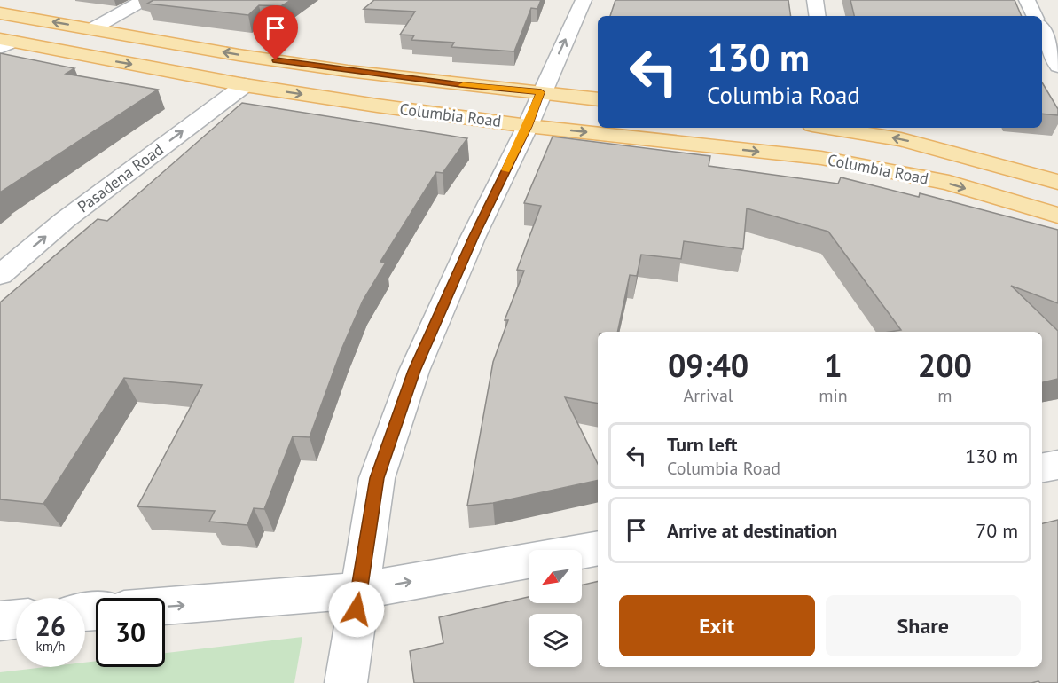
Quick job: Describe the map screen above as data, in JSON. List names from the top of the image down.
{
  "streets": {
    "main road": ["Columbia Road"],
    "street": ["Pasadena Road"]
  },
  "crossings": [
    ["Columbia Road", "Pasadena Road"]
  ],
  "one_way": ["Pasadena Road"],
  "north": "bottom left",
  "page": {
    "turn": ["130 m", "Columbia Road"],
    "eta": [
      "09:40",
      "Arrival",
      "1",
      "min",
      "200",
      "m"
    ],
    "list": [
      {
        "name": "Turn left",
        "note": "Columbia Road",
        "value": "130 m"
      },
      {
        "name": "Arrive at destination",
        "value": "70 m"
      }
    ],
    "buttons": ["Exit", "Share"],
    "speed": "26 km/h",
    "limit": "30"
  }
}
